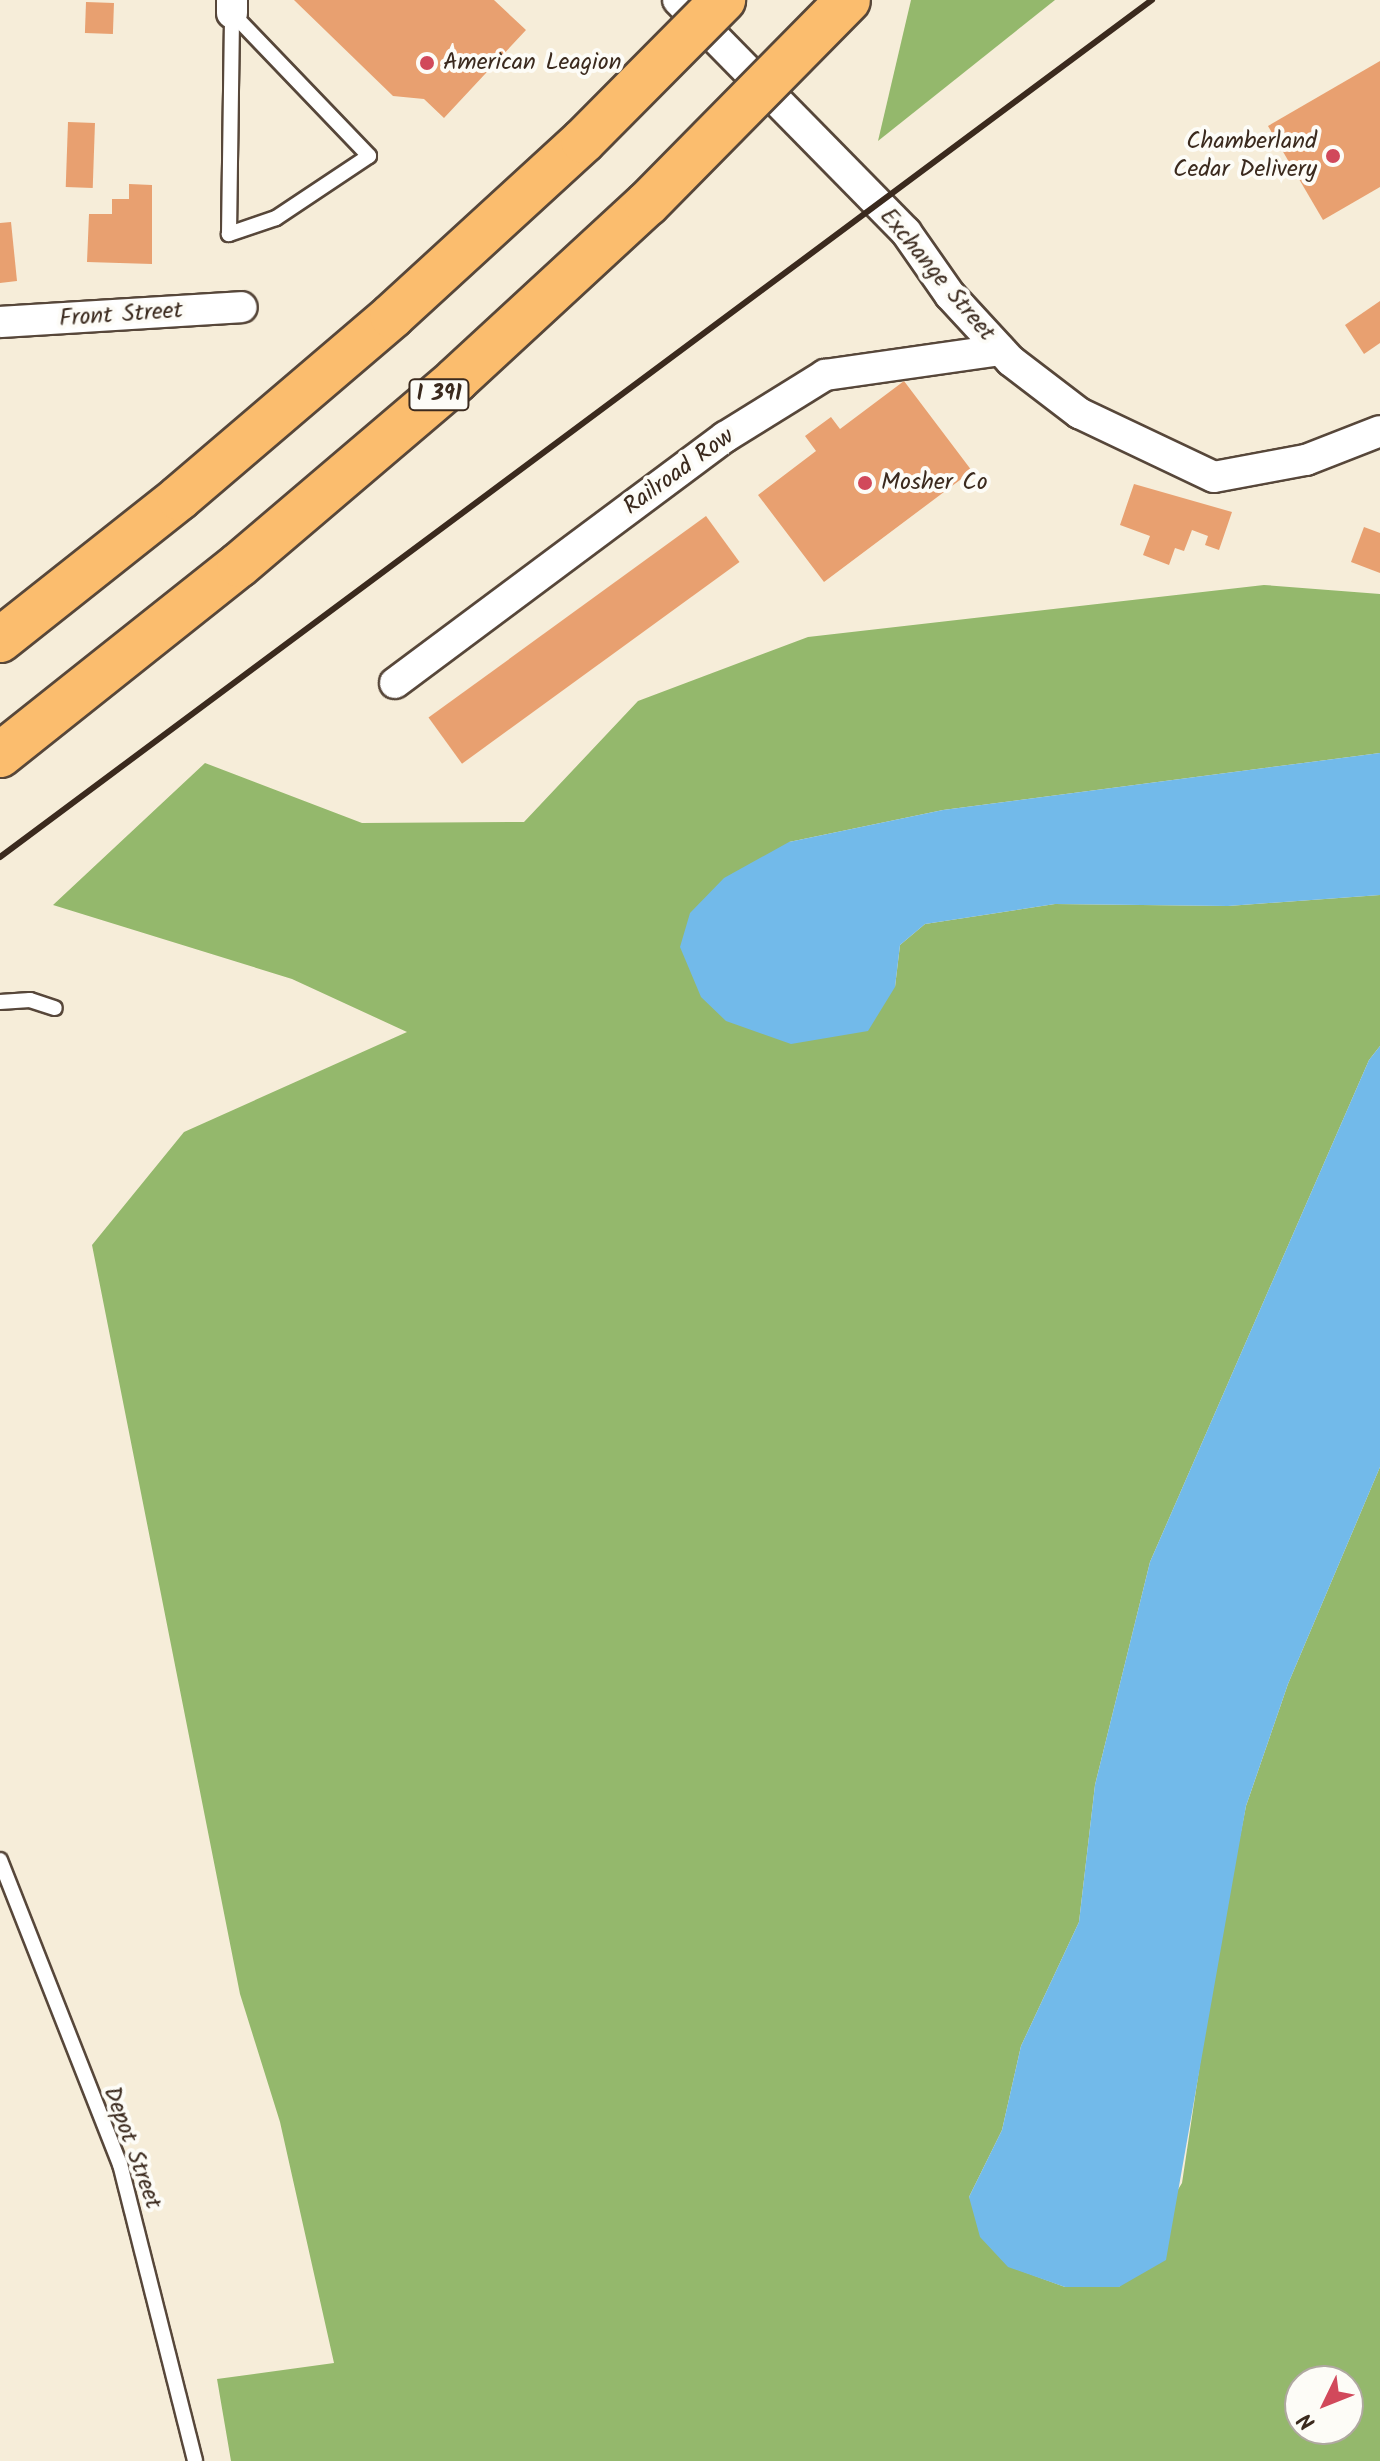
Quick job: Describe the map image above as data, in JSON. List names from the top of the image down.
{
  "streets": {
    "highway": ["I 391"],
    "street": ["Exchange Street", "Front Street", "Railroad Row"],
    "lane": ["Depot Street"]
  },
  "crossings": [
    ["Exchange Street", "Railroad Row"]
  ],
  "places": ["American Leagion", "Chamberland Cedar Delivery", "Mosher Co"],
  "north": "bottom left"
}
